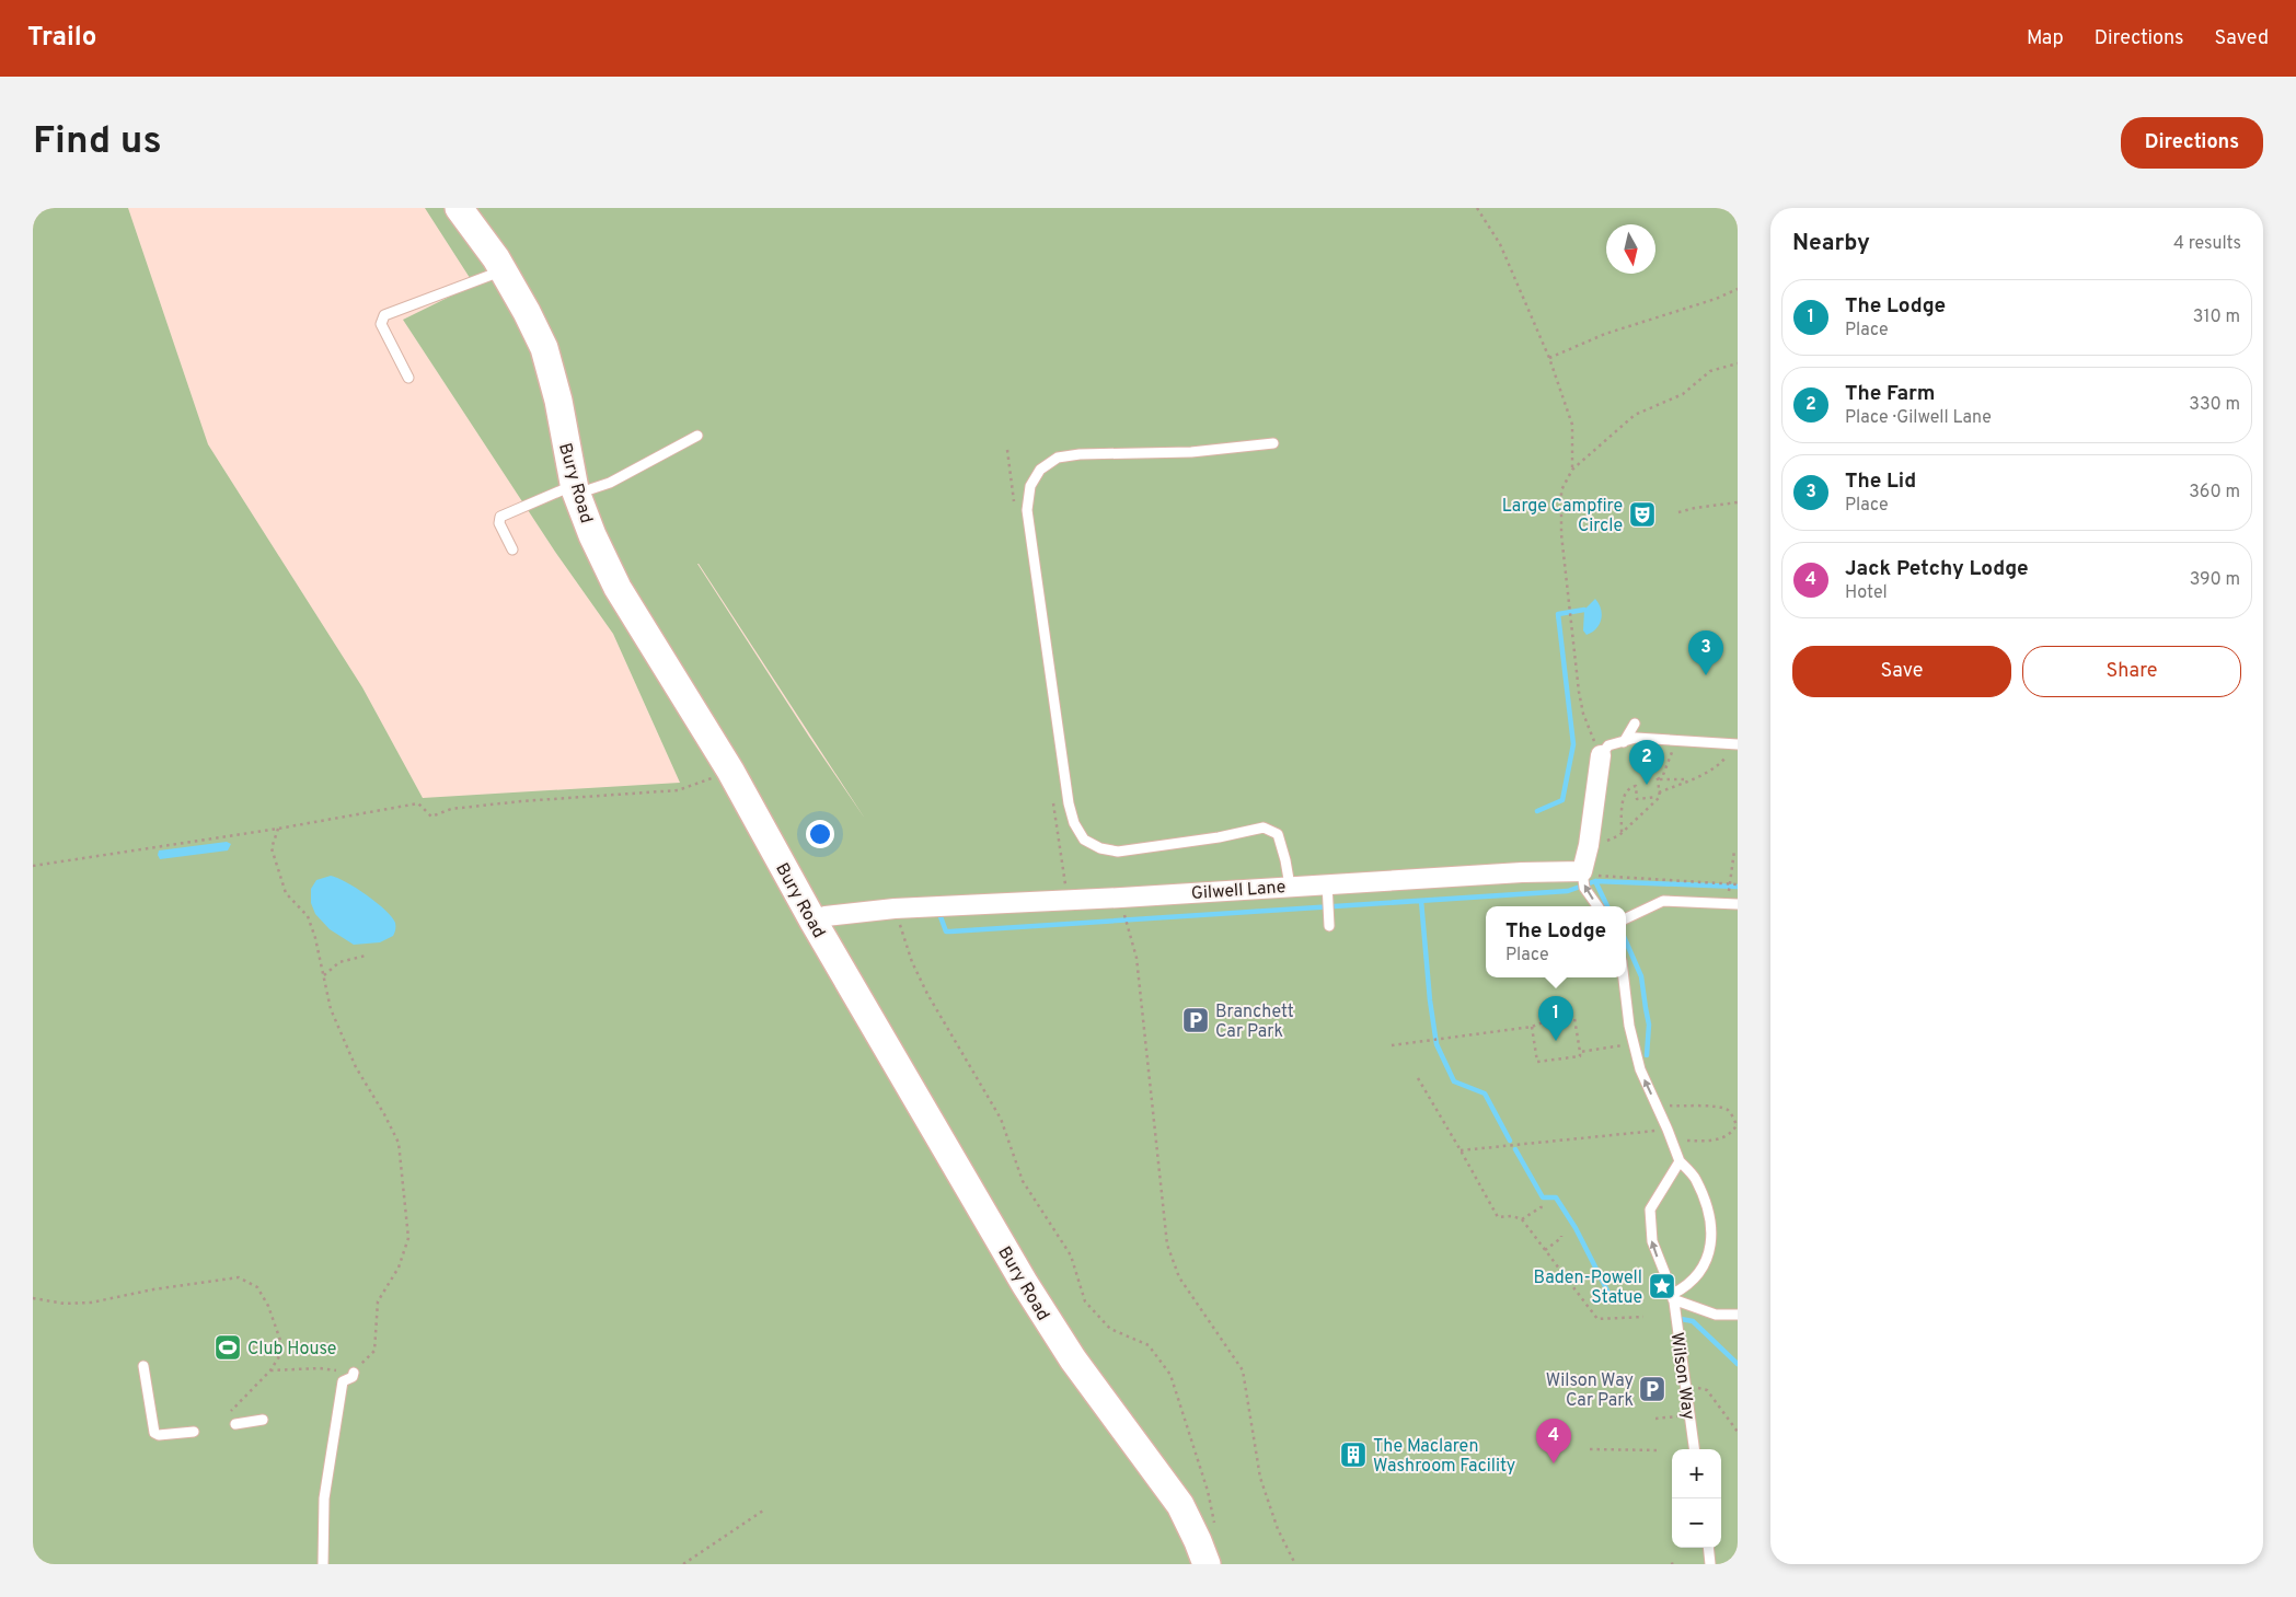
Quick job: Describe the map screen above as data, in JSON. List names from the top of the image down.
{
  "streets": {
    "street": ["Bury Road", "Gilwell Lane"],
    "lane": ["Wilson Way"]
  },
  "crossings": [
    ["Bury Road", "Gilwell Lane"]
  ],
  "one_way": ["Wilson Way"],
  "places": {
    "theatre": ["Large Campfire Circle"],
    "parking": ["Branchett Car Park", "Wilson Way Car Park"],
    "place": ["Baden-Powell Statue"],
    "sports": ["Club House"],
    "building": ["The Maclaren Washroom Facility"]
  },
  "north": "bottom",
  "page": {
    "header": "Trailo",
    "nav": ["Map", "Directions", "Saved"],
    "buttons": [
      "Directions",
      ["Save", "Share"]
    ],
    "title": "Find us",
    "heading": ["Nearby", "4 results"],
    "list": [
      {
        "mark": "1",
        "name": "The Lodge",
        "note": "Place",
        "value": "310 m"
      },
      {
        "mark": "2",
        "name": "The Farm",
        "note": "Place · Gilwell Lane",
        "value": "330 m"
      },
      {
        "mark": "3",
        "name": "The Lid",
        "note": "Place",
        "value": "360 m"
      },
      {
        "mark": "4",
        "name": "Jack Petchy Lodge",
        "note": "Hotel",
        "value": "390 m"
      }
    ],
    "pins": [
      "3",
      "2",
      "1",
      "4"
    ],
    "popup": ["The Lodge", "Place"],
    "map_buttons": ["+", "−"]
  }
}
